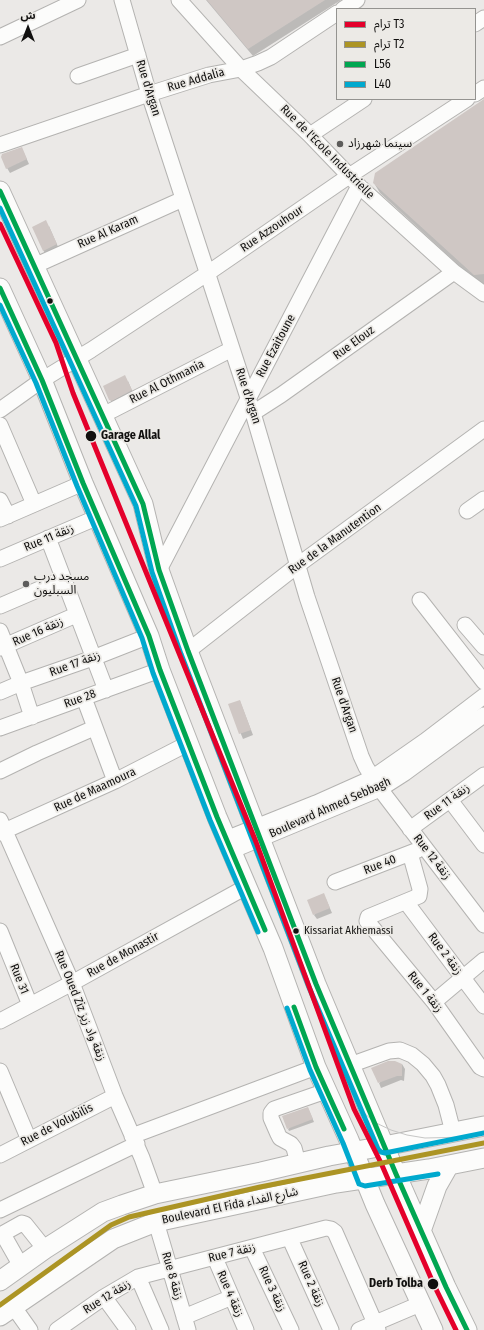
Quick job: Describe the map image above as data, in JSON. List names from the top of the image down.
{
  "streets": {
    "main road": ["Boulevard El Fida شارع الفداء"],
    "street": [
      "Rue Addalia",
      "Rue d'Argan",
      "Rue de l'Ecole Industrielle",
      "Rue Azzouhour",
      "Rue Al Karam",
      "Rue Elouz",
      "Rue Ezaitoune",
      "Rue Al Othmania",
      "Rue 11 زنقة",
      "Rue de la Manutention",
      "Rue 16 زنقة",
      "Rue 17 زنقة",
      "Rue 28",
      "Rue de Maamoura",
      "Boulevard Ahmed Sebbagh",
      "Rue 12 زنقة",
      "Rue 40",
      "Rue 2 زنقة",
      "Rue de Monastir",
      "Rue 31",
      "Rue 1 زنقة",
      "Rue Oued Ziz زنقة واد زيز",
      "Rue de Volubilis",
      "Rue 7 زنقة",
      "Rue 8 زنقة",
      "Rue 3 زنقة",
      "Rue 4 زنقة"
    ]
  },
  "crossings": [
    ["Rue Addalia", "Rue d'Argan"],
    ["Rue Addalia", "Rue de l'Ecole Industrielle"],
    ["Rue d'Argan", "Rue Azzouhour"],
    ["Rue d'Argan", "Rue Al Karam"],
    ["Rue d'Argan", "Rue Elouz"],
    ["Rue d'Argan", "Rue Ezaitoune"],
    ["Rue d'Argan", "Rue Al Othmania"],
    ["Rue d'Argan", "Rue de la Manutention"],
    ["Rue d'Argan", "Boulevard Ahmed Sebbagh"],
    ["Rue d'Argan", "Rue 12 زنقة"],
    ["Rue de l'Ecole Industrielle", "Rue Azzouhour"],
    ["Rue de l'Ecole Industrielle", "Rue Elouz"],
    ["Rue de l'Ecole Industrielle", "Rue Ezaitoune"],
    ["Rue Azzouhour", "Rue Ezaitoune"],
    ["Rue 11 زنقة", "Rue 12 زنقة"],
    ["Rue de Maamoura", "Rue Oued Ziz زنقة واد زيز"],
    ["Boulevard Ahmed Sebbagh", "Rue 12 زنقة"],
    ["Rue 12 زنقة", "Rue 40"],
    ["Rue 12 زنقة", "Rue 7 زنقة"],
    ["Rue 2 زنقة", "Rue 1 زنقة"],
    ["Rue 2 زنقة", "Rue 7 زنقة"],
    ["Rue de Monastir", "Rue 31"],
    ["Rue de Monastir", "Rue Oued Ziz زنقة واد زيز"],
    ["Rue Oued Ziz زنقة واد زيز", "Rue de Volubilis"],
    ["Boulevard El Fida شارع الفداء", "Rue 8 زنقة"],
    ["Rue 7 زنقة", "Rue 8 زنقة"],
    ["Rue 7 زنقة", "Rue 3 زنقة"],
    ["Rue 7 زنقة", "Rue 4 زنقة"]
  ],
  "places": [
    "سينما شهرزاد",
    "Garage Allal",
    "مسجد درب السبليون",
    "Kissariat Akhemassi",
    "Derb Tolba"
  ],
  "lines": [
    "transit line L56",
    "transit line L40",
    "tram line T3",
    "tram line T2"
  ],
  "legend": [
    "ترام T3",
    "ترام T2",
    "L56",
    "L40"
  ],
  "north": "top"
}
